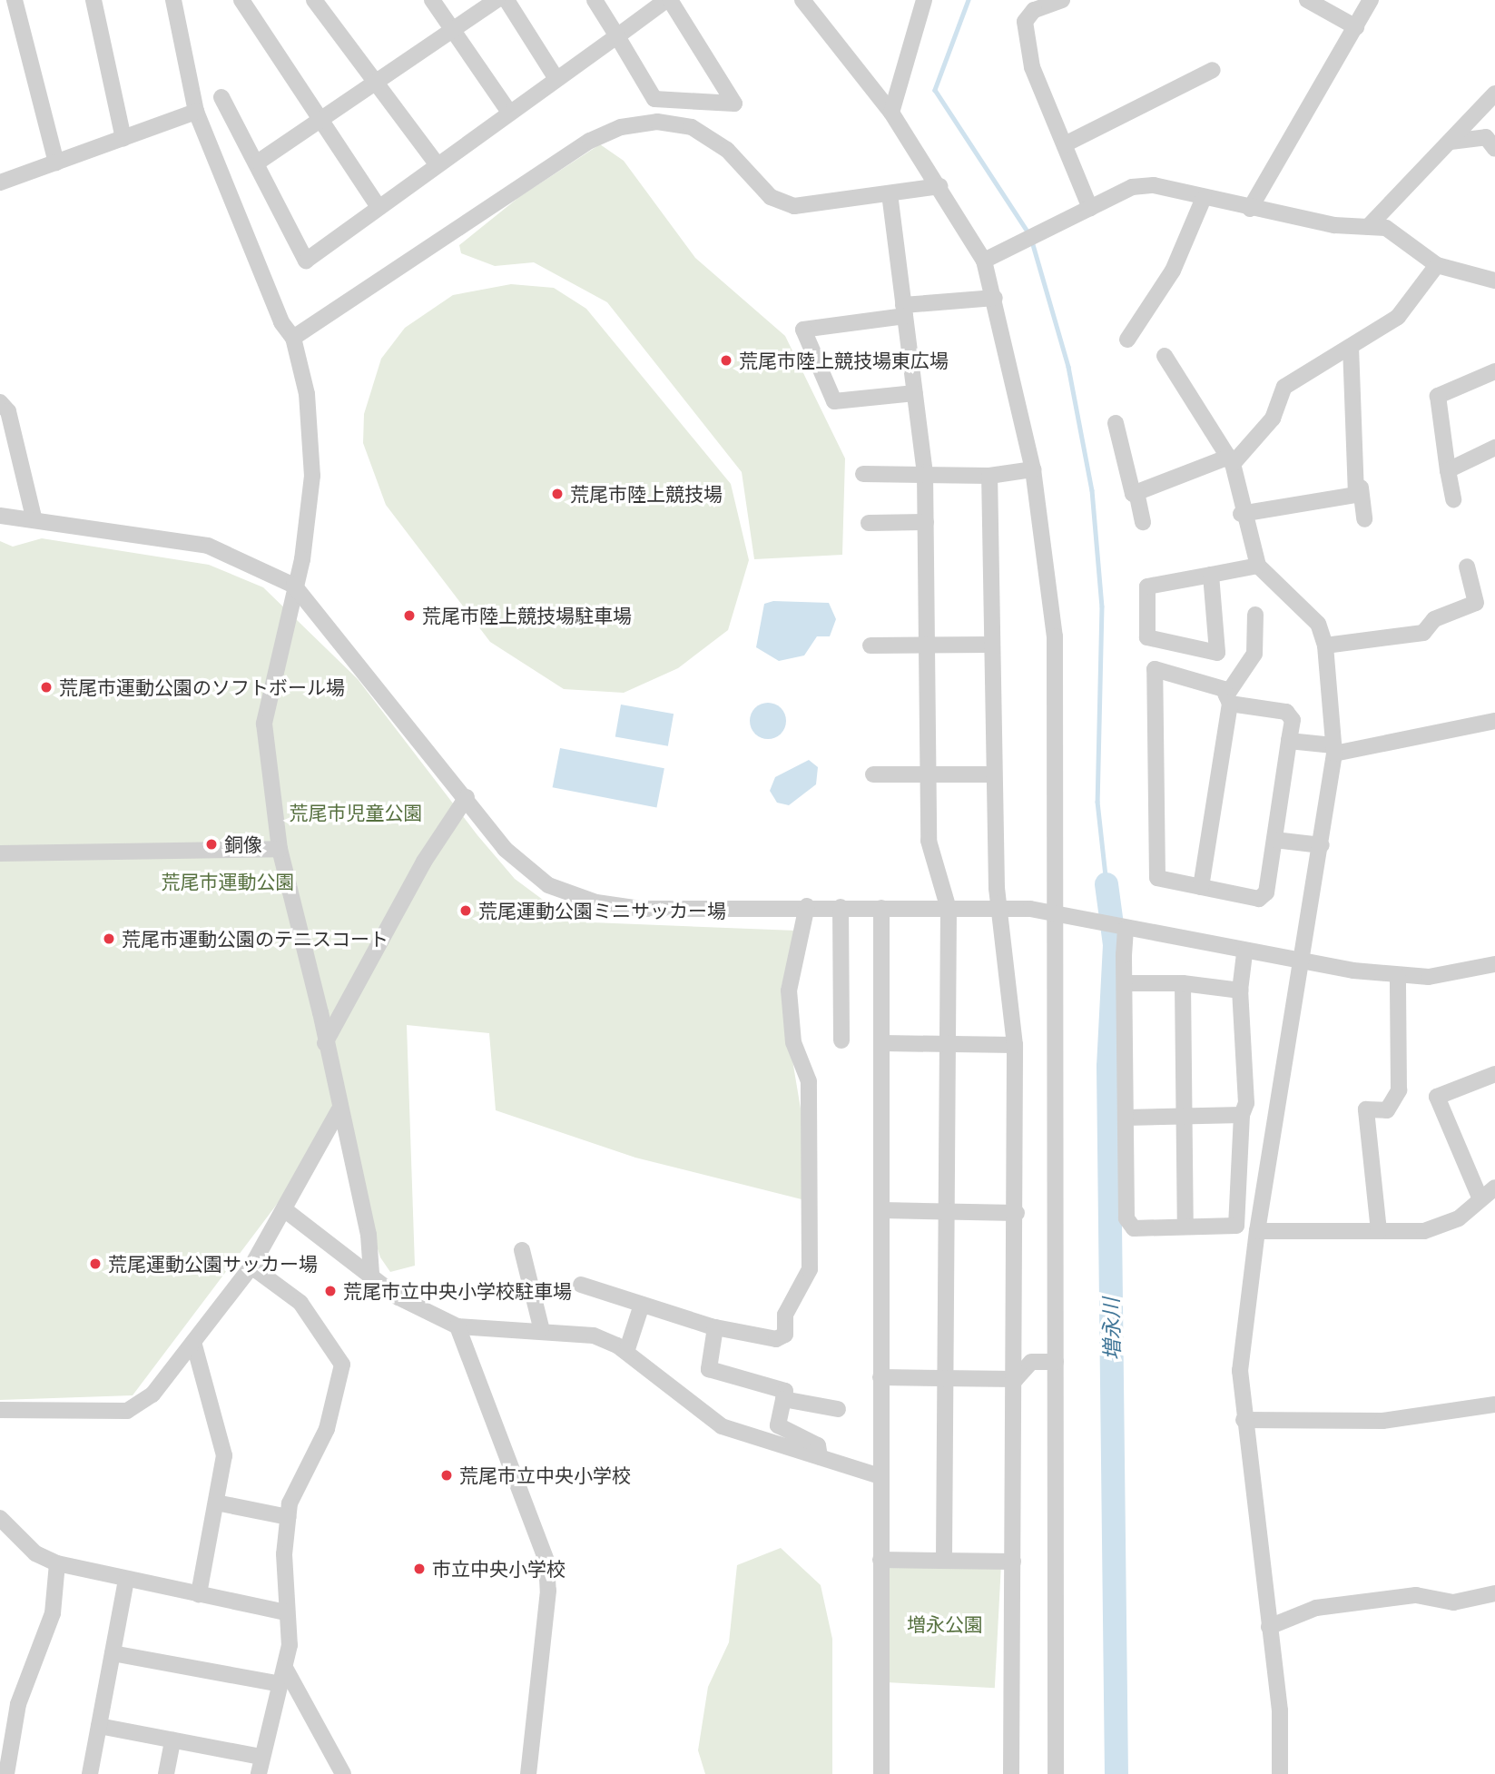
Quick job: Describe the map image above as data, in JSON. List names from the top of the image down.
{
  "water": ["増永川"],
  "parks": ["荒尾市児童公園", "荒尾市運動公園", "増永公園"],
  "places": [
    "荒尾市陸上競技場東広場",
    "荒尾市陸上競技場",
    "荒尾市陸上競技場駐車場",
    "荒尾市運動公園のソフトボール場",
    "銅像",
    "荒尾運動公園ミニサッカー場",
    "荒尾市運動公園のテニスコート",
    "荒尾運動公園サッカー場",
    "荒尾市立中央小学校駐車場",
    "荒尾市立中央小学校",
    "市立中央小学校"
  ]
}
